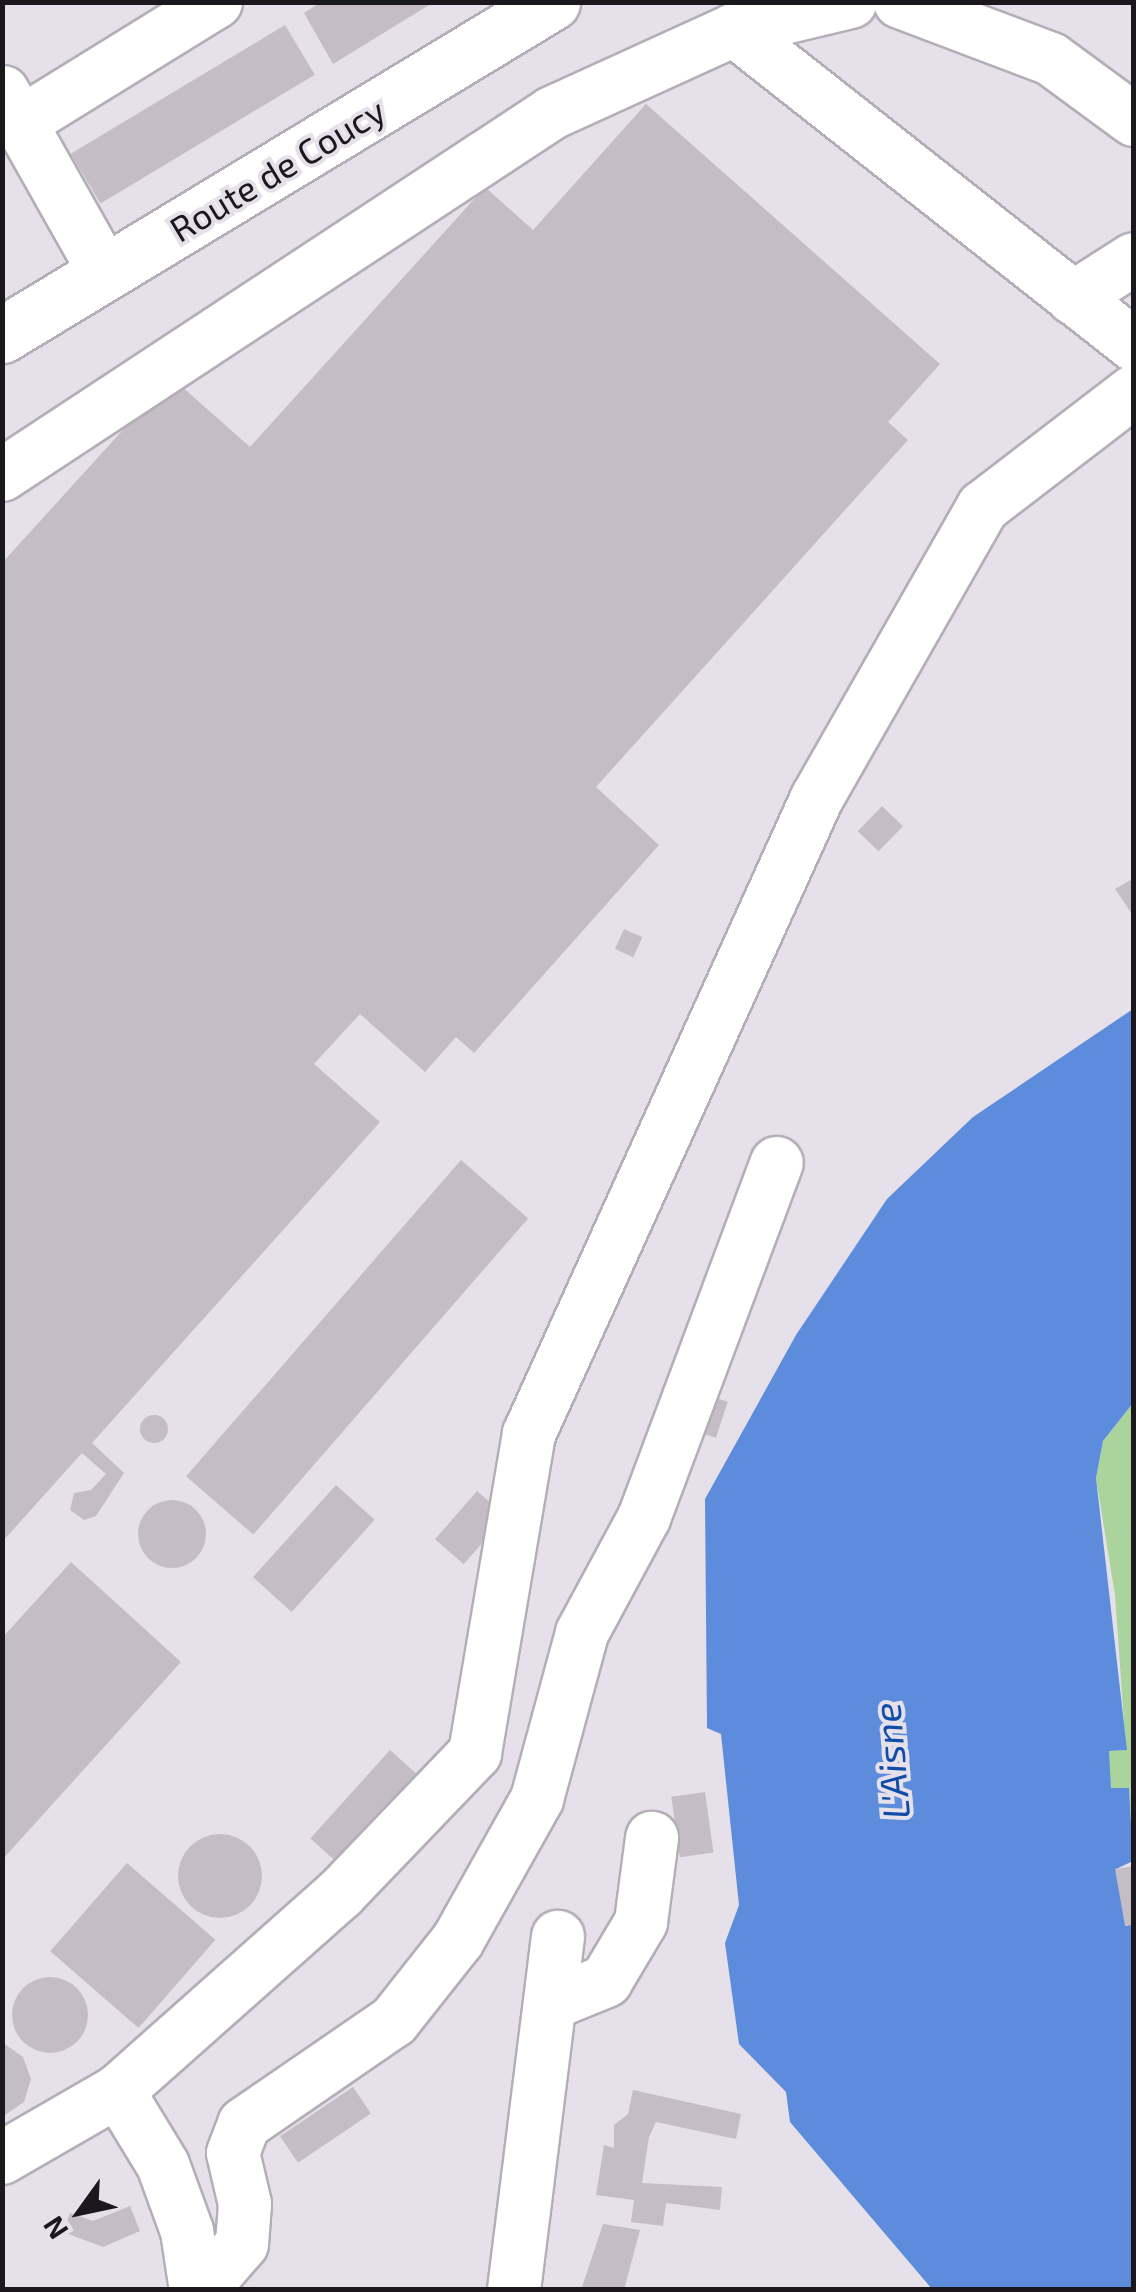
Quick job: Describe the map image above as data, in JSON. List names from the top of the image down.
{
  "streets": {
    "main road": ["Route de Coucy"]
  },
  "water": ["L'Aisne"],
  "north": "bottom left"
}
